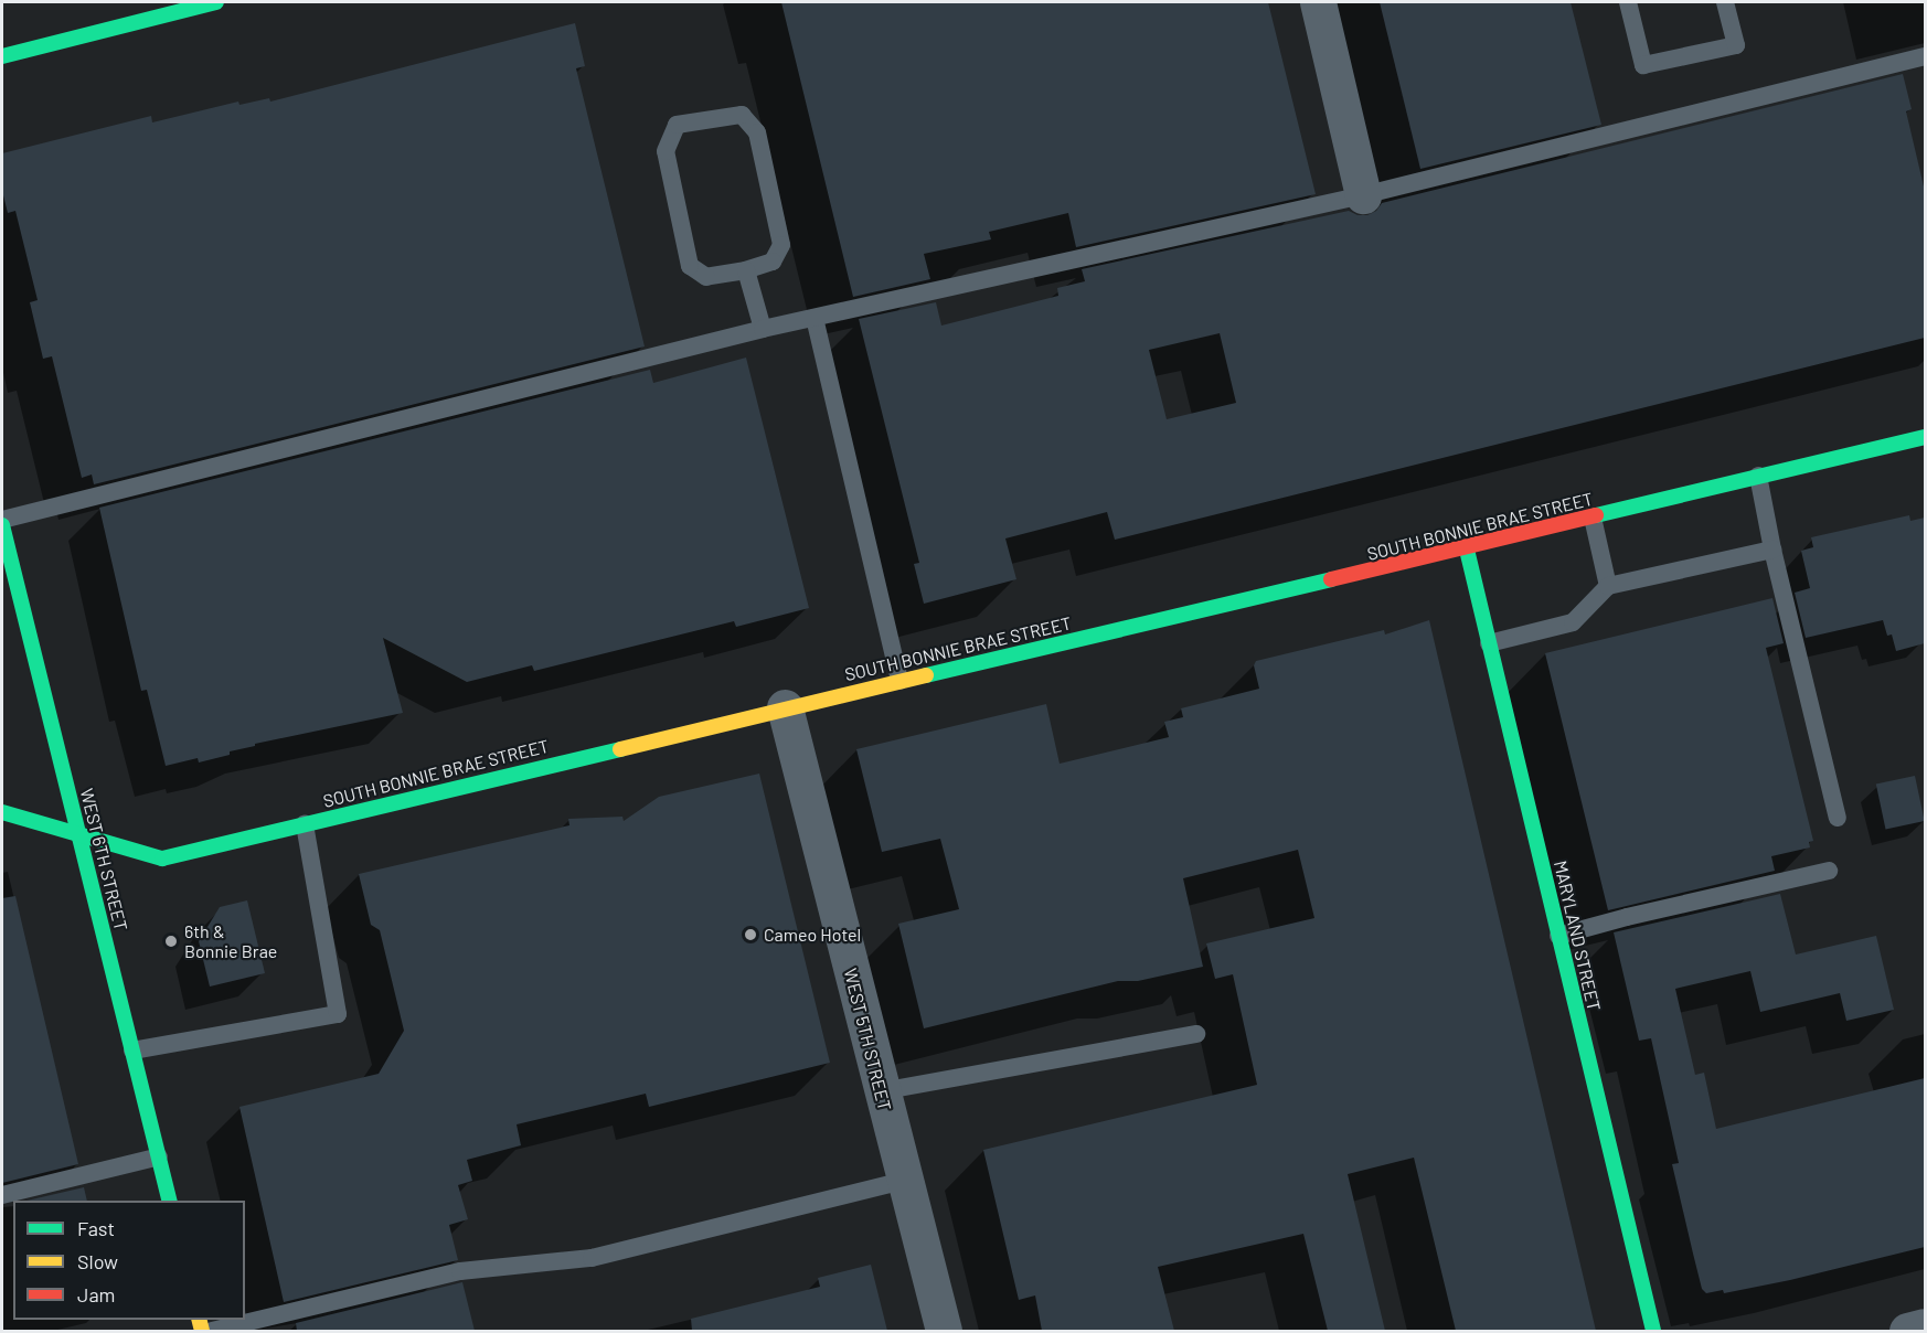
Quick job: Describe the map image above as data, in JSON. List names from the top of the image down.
{
  "streets": {
    "street": [
      "SOUTH BONNIE BRAE STREET",
      "WEST 6TH STREET",
      "MARYLAND STREET",
      "WEST 5TH STREET"
    ]
  },
  "crossings": [
    ["SOUTH BONNIE BRAE STREET", "WEST 6TH STREET"],
    ["SOUTH BONNIE BRAE STREET", "MARYLAND STREET"],
    ["SOUTH BONNIE BRAE STREET", "WEST 5TH STREET"]
  ],
  "places": ["Cameo Hotel", "6th & Bonnie Brae"],
  "legend": ["Fast", "Slow", "Jam"]
}
